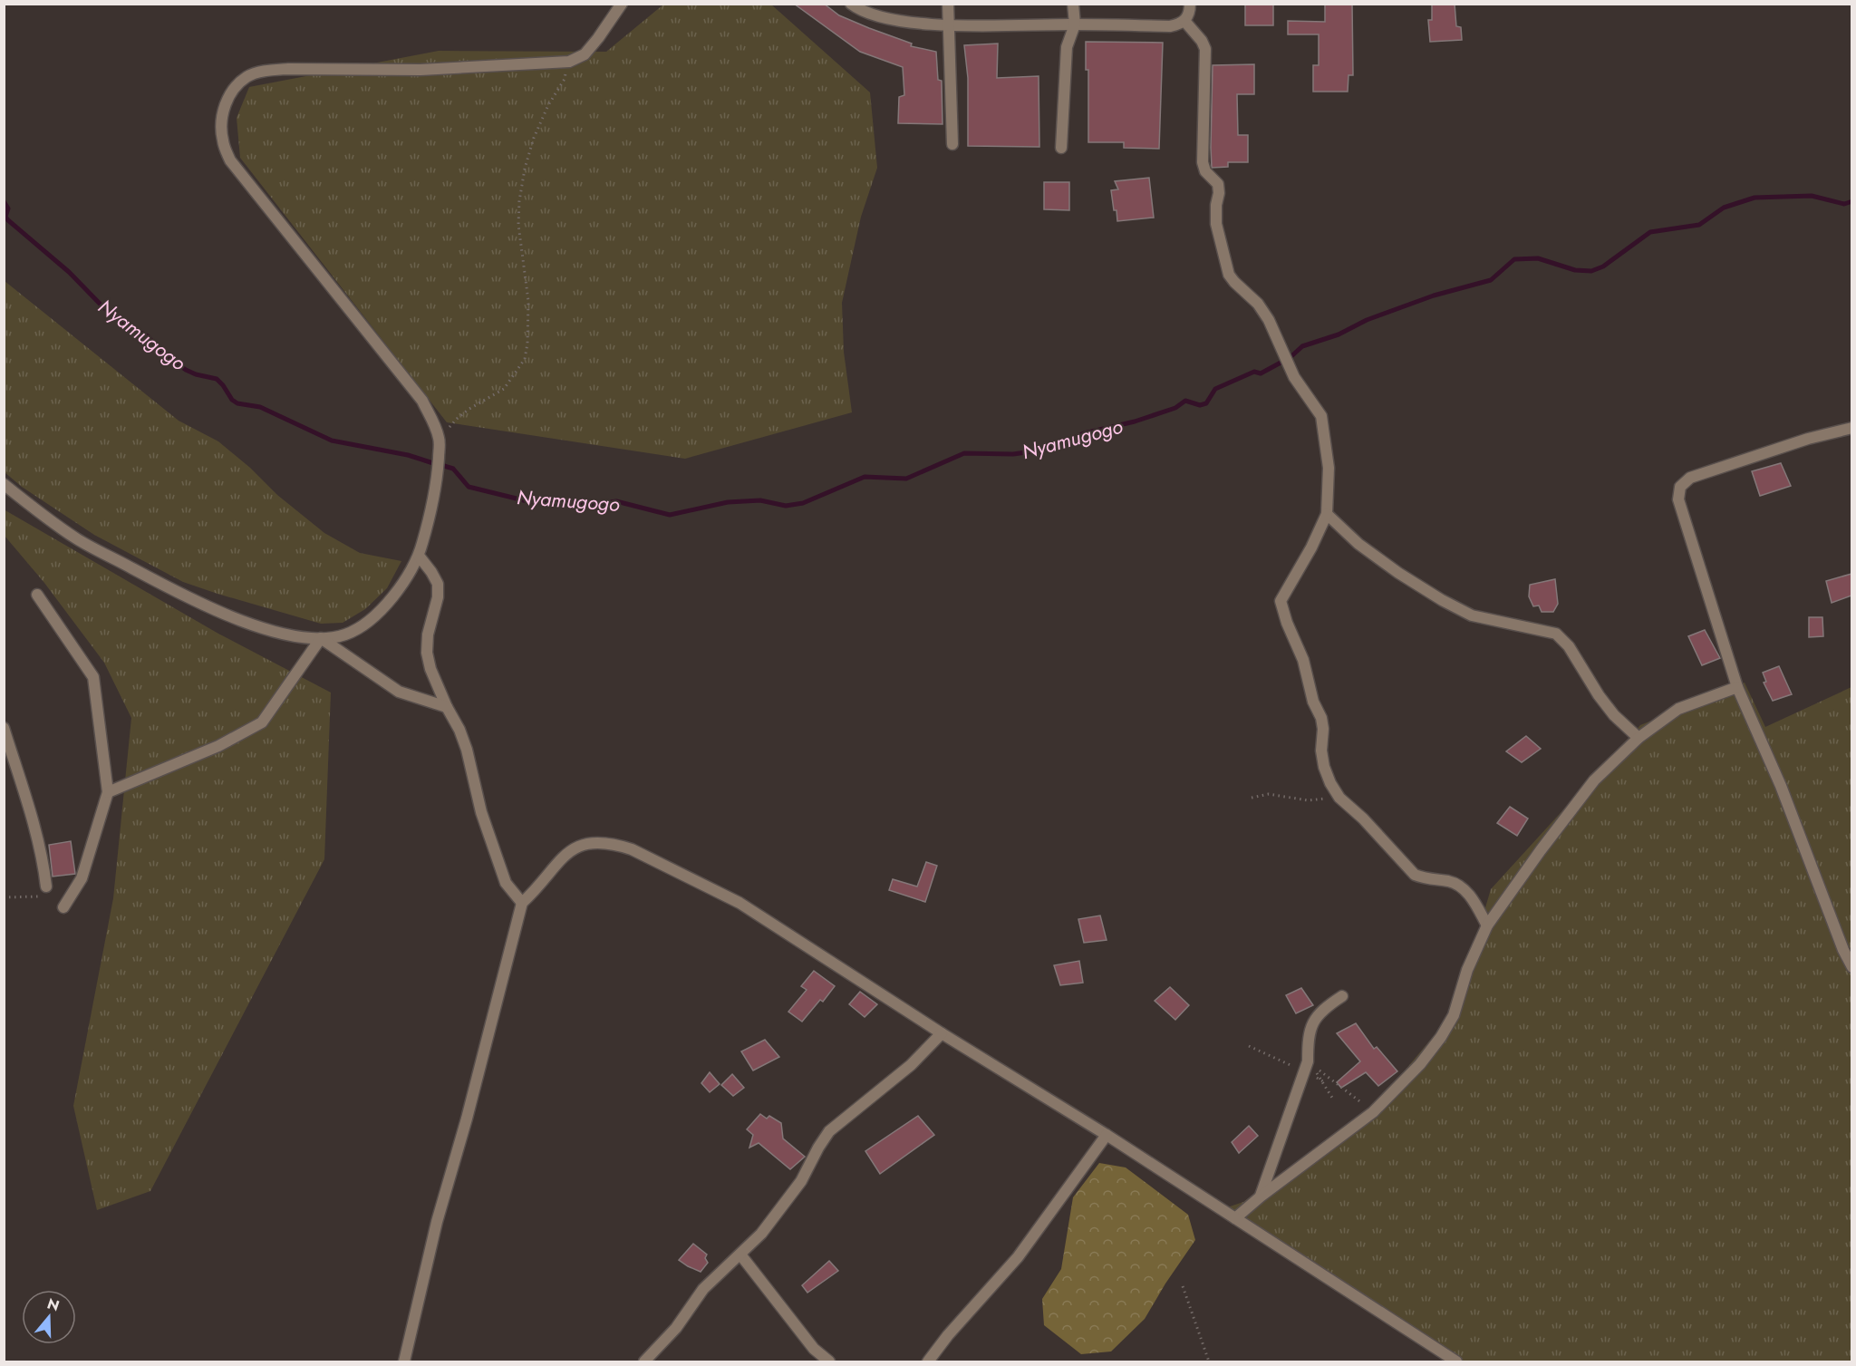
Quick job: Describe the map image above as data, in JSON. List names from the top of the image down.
{
  "water": ["Nyamugogo"],
  "north": "top"
}
